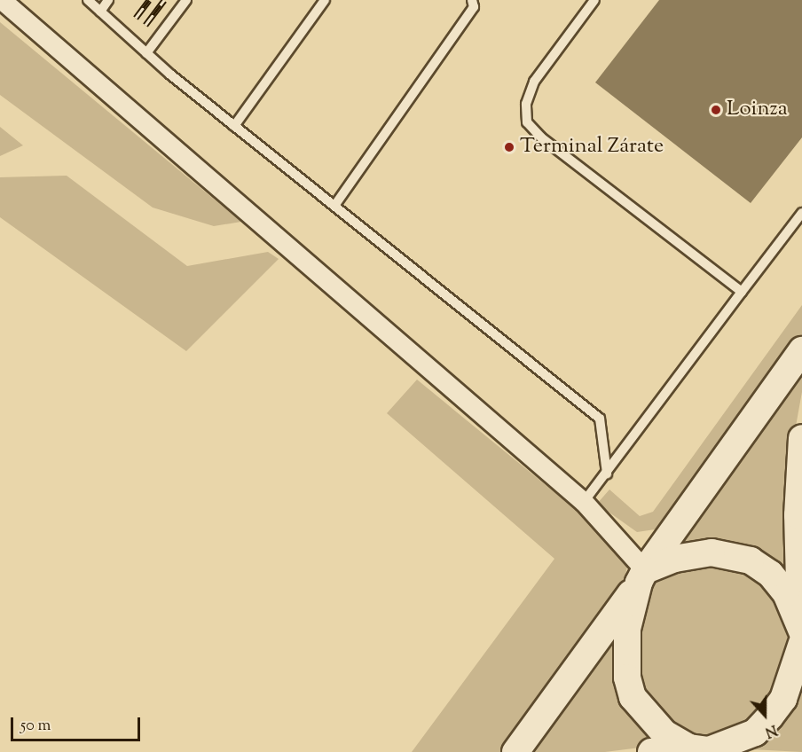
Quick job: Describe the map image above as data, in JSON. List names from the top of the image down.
{
  "places": ["Loinza", "Terminal Zárate"],
  "scale_bar": "50 m",
  "north": "bottom"
}
